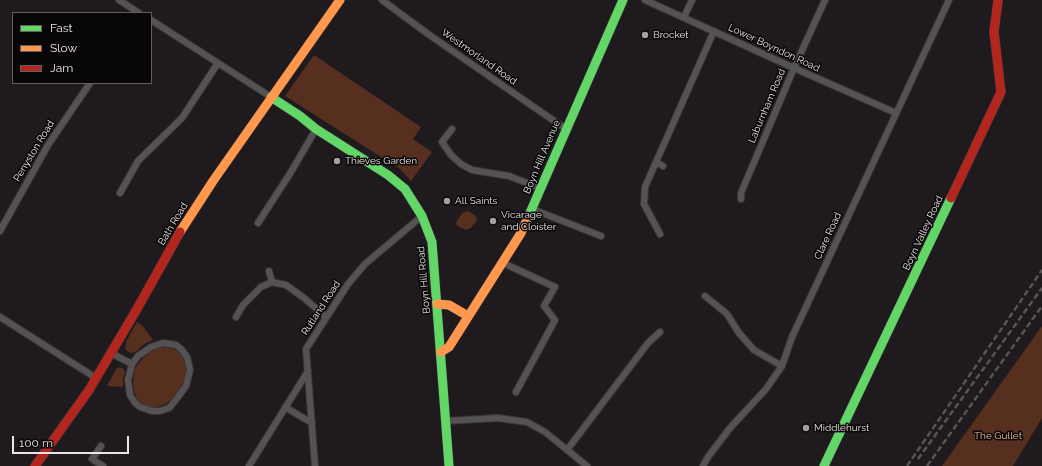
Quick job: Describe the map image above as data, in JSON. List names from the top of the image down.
{
  "streets": {
    "street": [
      "Lower Boyndon Road",
      "Westmorland Road",
      "Laburnham Road",
      "Penyston Road",
      "Boyn Hill Avenue",
      "Bath Road",
      "Boyn Valley Road",
      "Clare Road",
      "Boyn Hill Road",
      "Rutland Road"
    ]
  },
  "crossings": [
    ["Lower Boyndon Road", "Laburnham Road"],
    ["Lower Boyndon Road", "Clare Road"],
    ["Westmorland Road", "Boyn Hill Avenue"],
    ["Boyn Hill Avenue", "Boyn Hill Road"],
    ["Bath Road", "Boyn Hill Road"],
    ["Boyn Hill Road", "Rutland Road"]
  ],
  "parks": ["The Gullet"],
  "places": [
    "Brocket",
    "Thieves Garden",
    "All Saints",
    "Vicarage and Cloister",
    "Middlehurst"
  ],
  "legend": ["Fast", "Slow", "Jam"],
  "scale_bar": "100 m"
}
